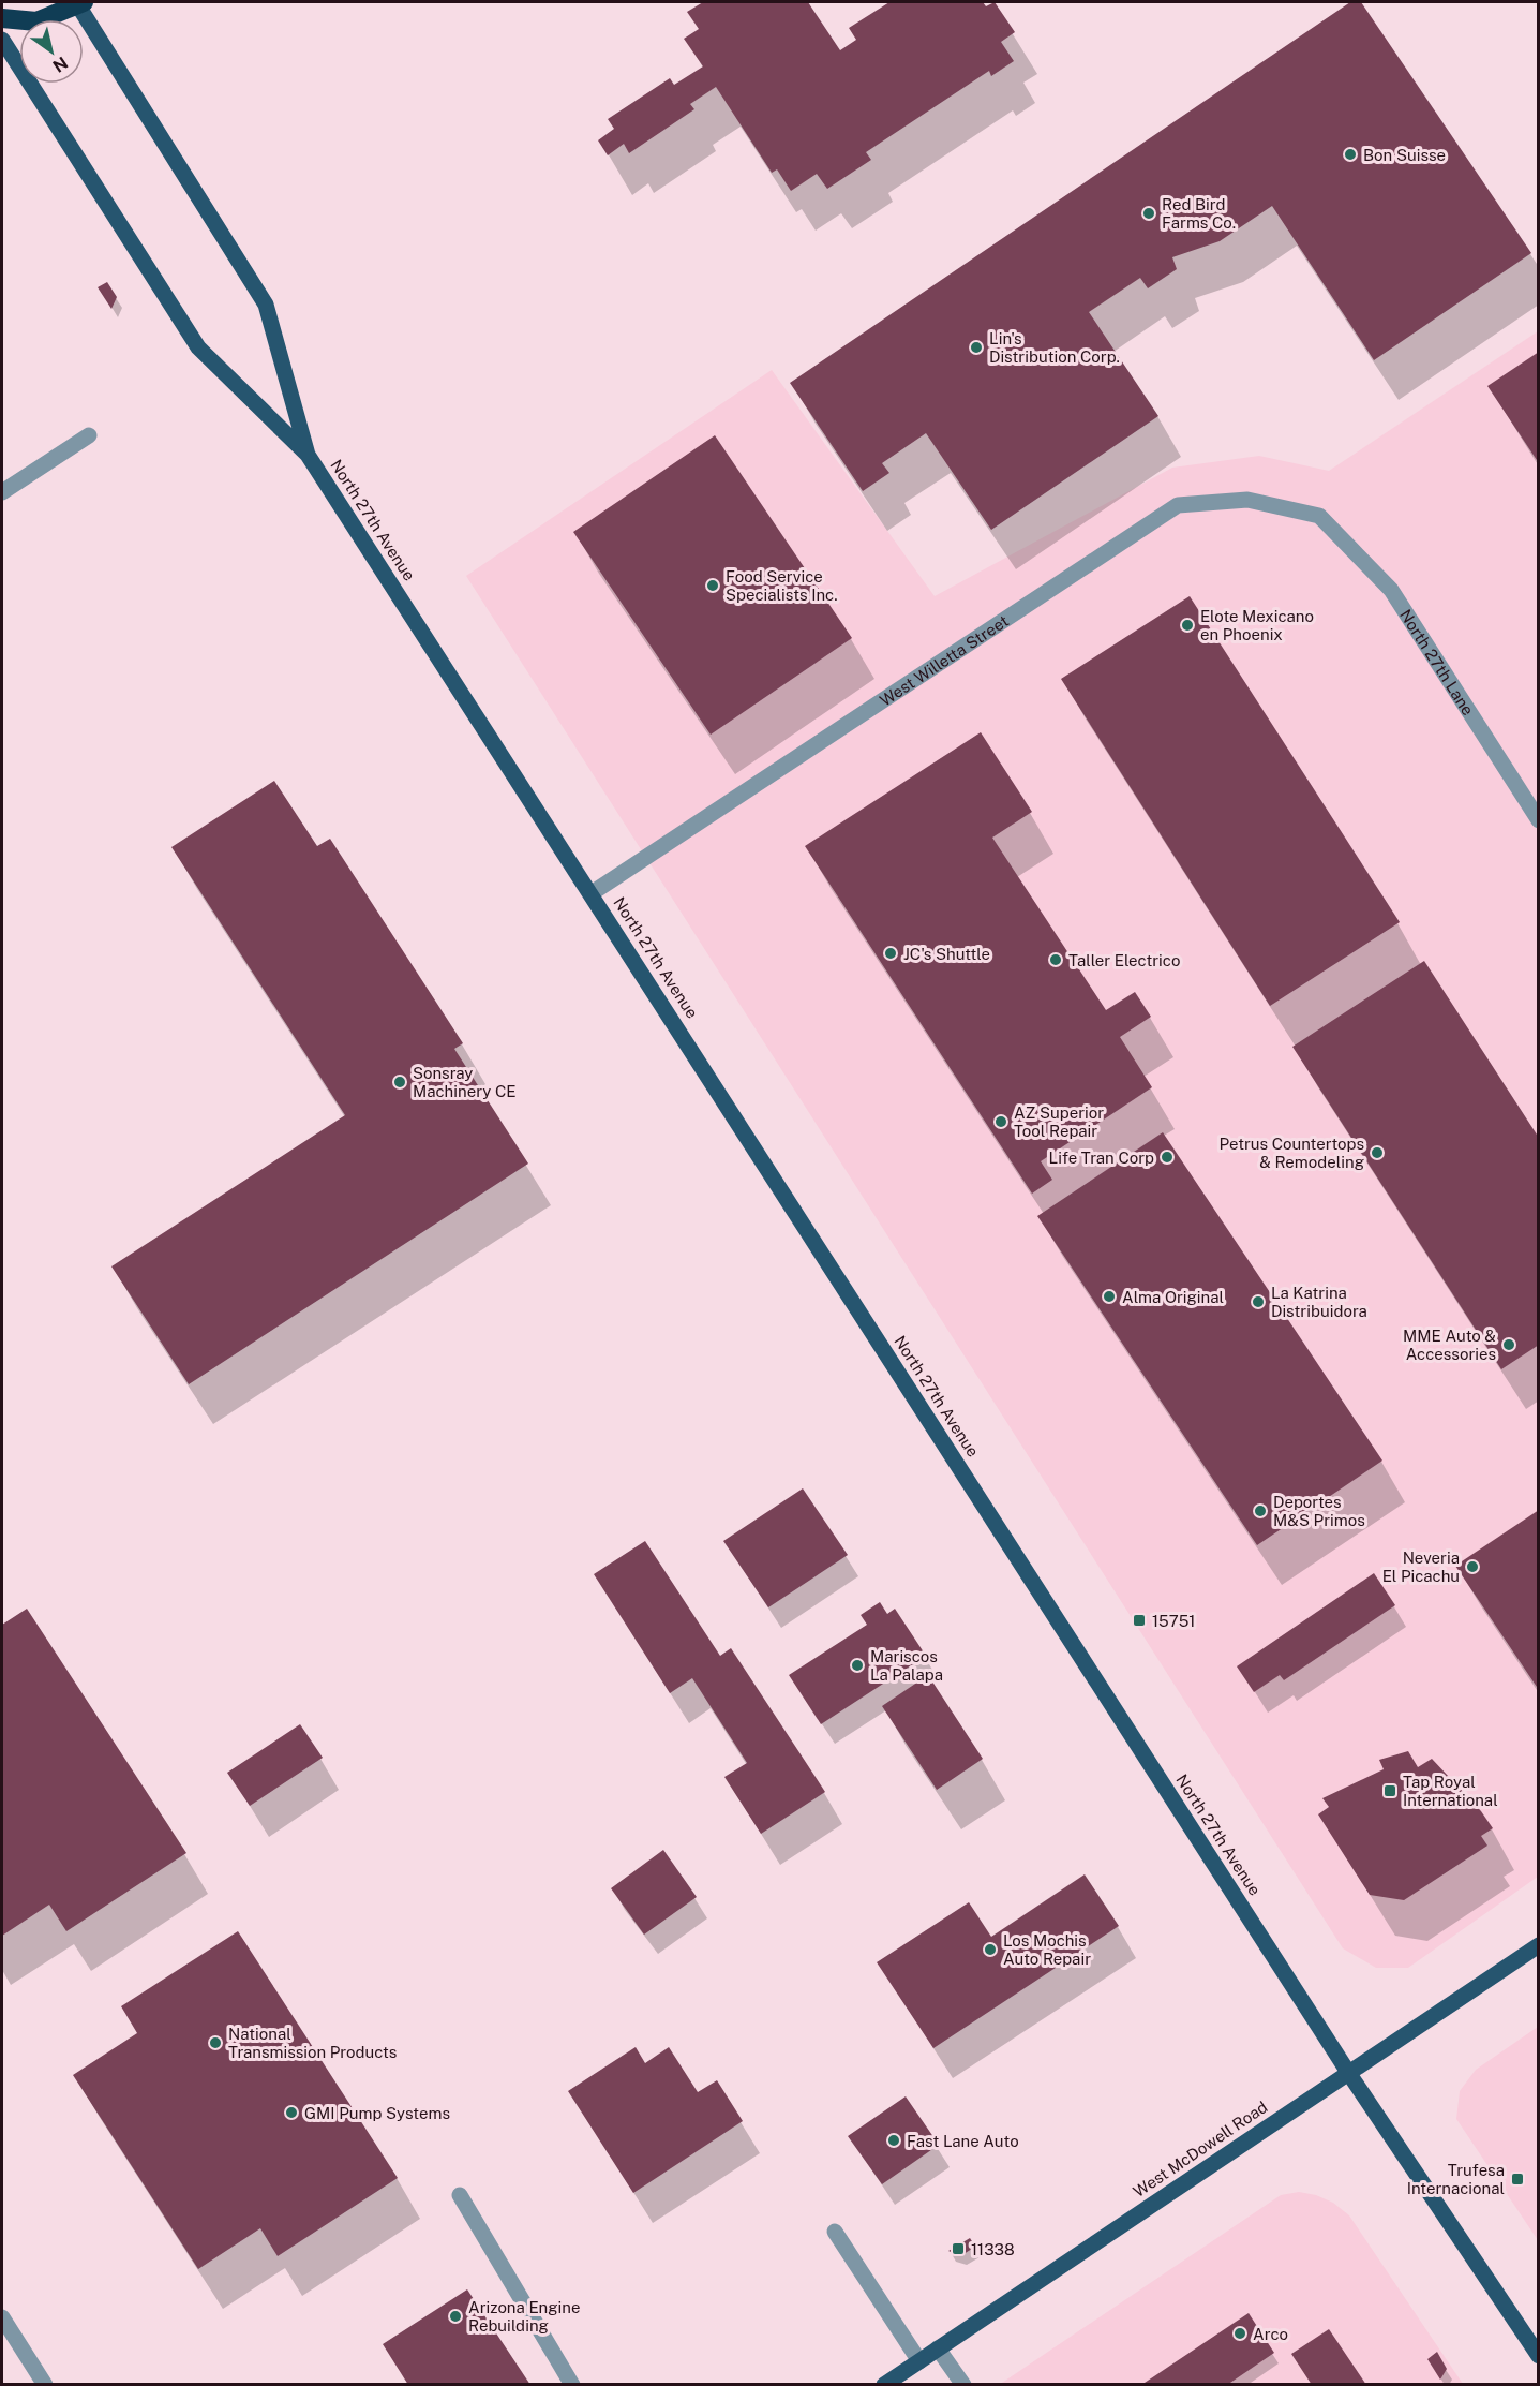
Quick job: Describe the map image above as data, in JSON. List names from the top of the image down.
{
  "streets": {
    "main road": ["North 27th Avenue", "West McDowell Road"],
    "street": ["West Willetta Street", "North 27th Lane"]
  },
  "crossings": [
    ["North 27th Avenue", "West Willetta Street"],
    ["North 27th Avenue", "West McDowell Road"],
    ["West Willetta Street", "North 27th Lane"]
  ],
  "places": {
    "other": [
      "Bon Suisse",
      "Red Bird Farms Co.",
      "Lin's Distribution Corp.",
      "Food Service Specialists Inc.",
      "Elote Mexicano en Phoenix",
      "JC's Shuttle",
      "Taller Electrico",
      "Sonsray Machinery CE",
      "AZ Superior Tool Repair",
      "Petrus Countertops & Remodeling",
      "Life Tran Corp",
      "Alma Original",
      "La Katrina Distribuidora",
      "MME Auto & Accessories",
      "Deportes M&S Primos",
      "Neveria El Picachu",
      "Mariscos La Palapa",
      "Los Mochis Auto Repair",
      "National Transmission Products",
      "GMI Pump Systems",
      "Fast Lane Auto",
      "Arizona Engine Rebuilding",
      "Arco"
    ],
    "transit": [
      "15751",
      "Tap Royal International",
      "Trufesa Internacional",
      "11338"
    ]
  },
  "north": "bottom right"
}
